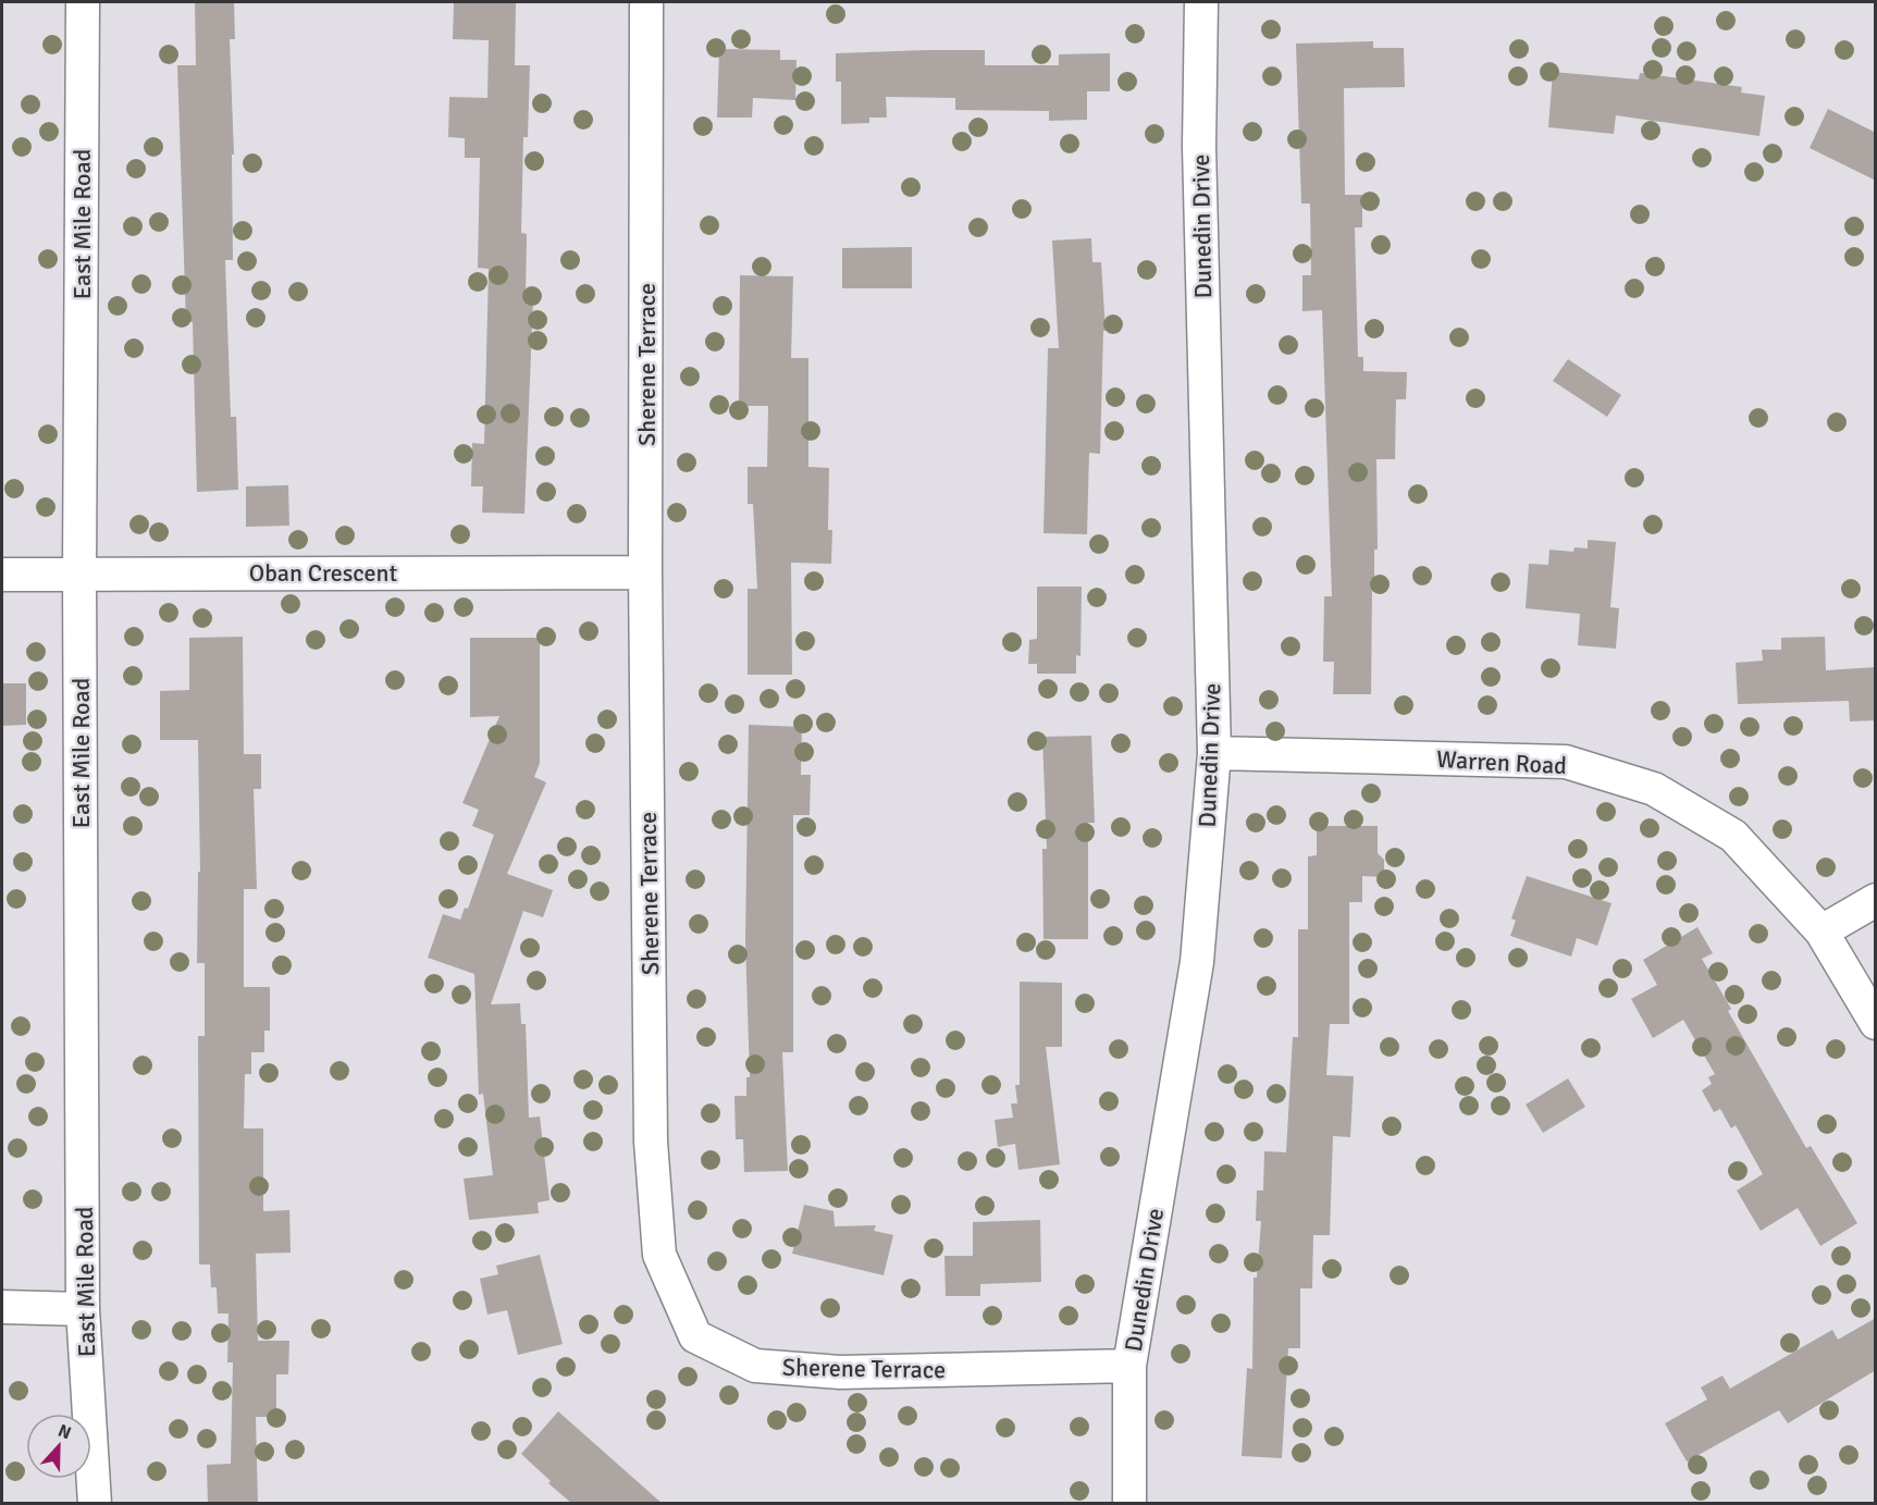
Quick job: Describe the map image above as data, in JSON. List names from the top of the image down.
{
  "streets": {
    "street": [
      "East Mile Road",
      "Dunedin Drive",
      "Sherene Terrace",
      "Oban Crescent",
      "Warren Road"
    ]
  },
  "crossings": [
    ["East Mile Road", "Oban Crescent"],
    ["Dunedin Drive", "Sherene Terrace"],
    ["Dunedin Drive", "Warren Road"],
    ["Sherene Terrace", "Oban Crescent"]
  ],
  "north": "top"
}
